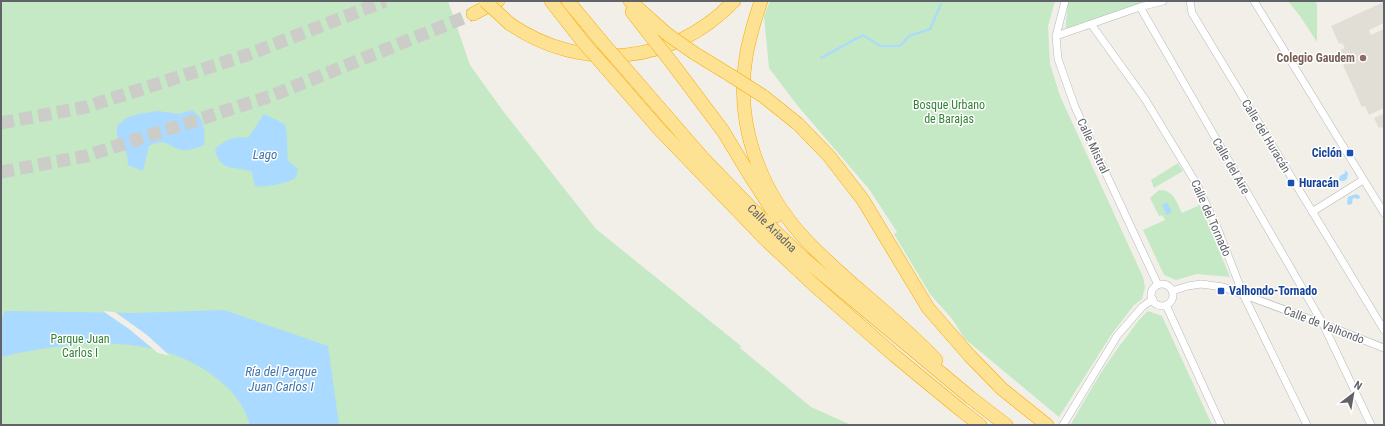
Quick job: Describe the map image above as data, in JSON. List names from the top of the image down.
{
  "streets": {
    "highway": ["Calle Ariadna"],
    "street": [
      "Calle del Huracán",
      "Calle Mistral",
      "Calle del Aire",
      "Calle del Tornado",
      "Calle de Valhondo"
    ]
  },
  "crossings": [
    ["Calle Mistral", "Calle de Valhondo"],
    ["Calle del Aire", "Calle de Valhondo"],
    ["Calle del Tornado", "Calle de Valhondo"]
  ],
  "water": ["Lago", "Ría del Parque Juan Carlos I"],
  "parks": ["Bosque Urbano de Barajas", "Parque Juan Carlos I"],
  "places": {
    "other": ["Colegio Gaudem"],
    "transit": ["Ciclón", "Huracán", "Valhondo-Tornado"]
  },
  "north": "top right"
}
